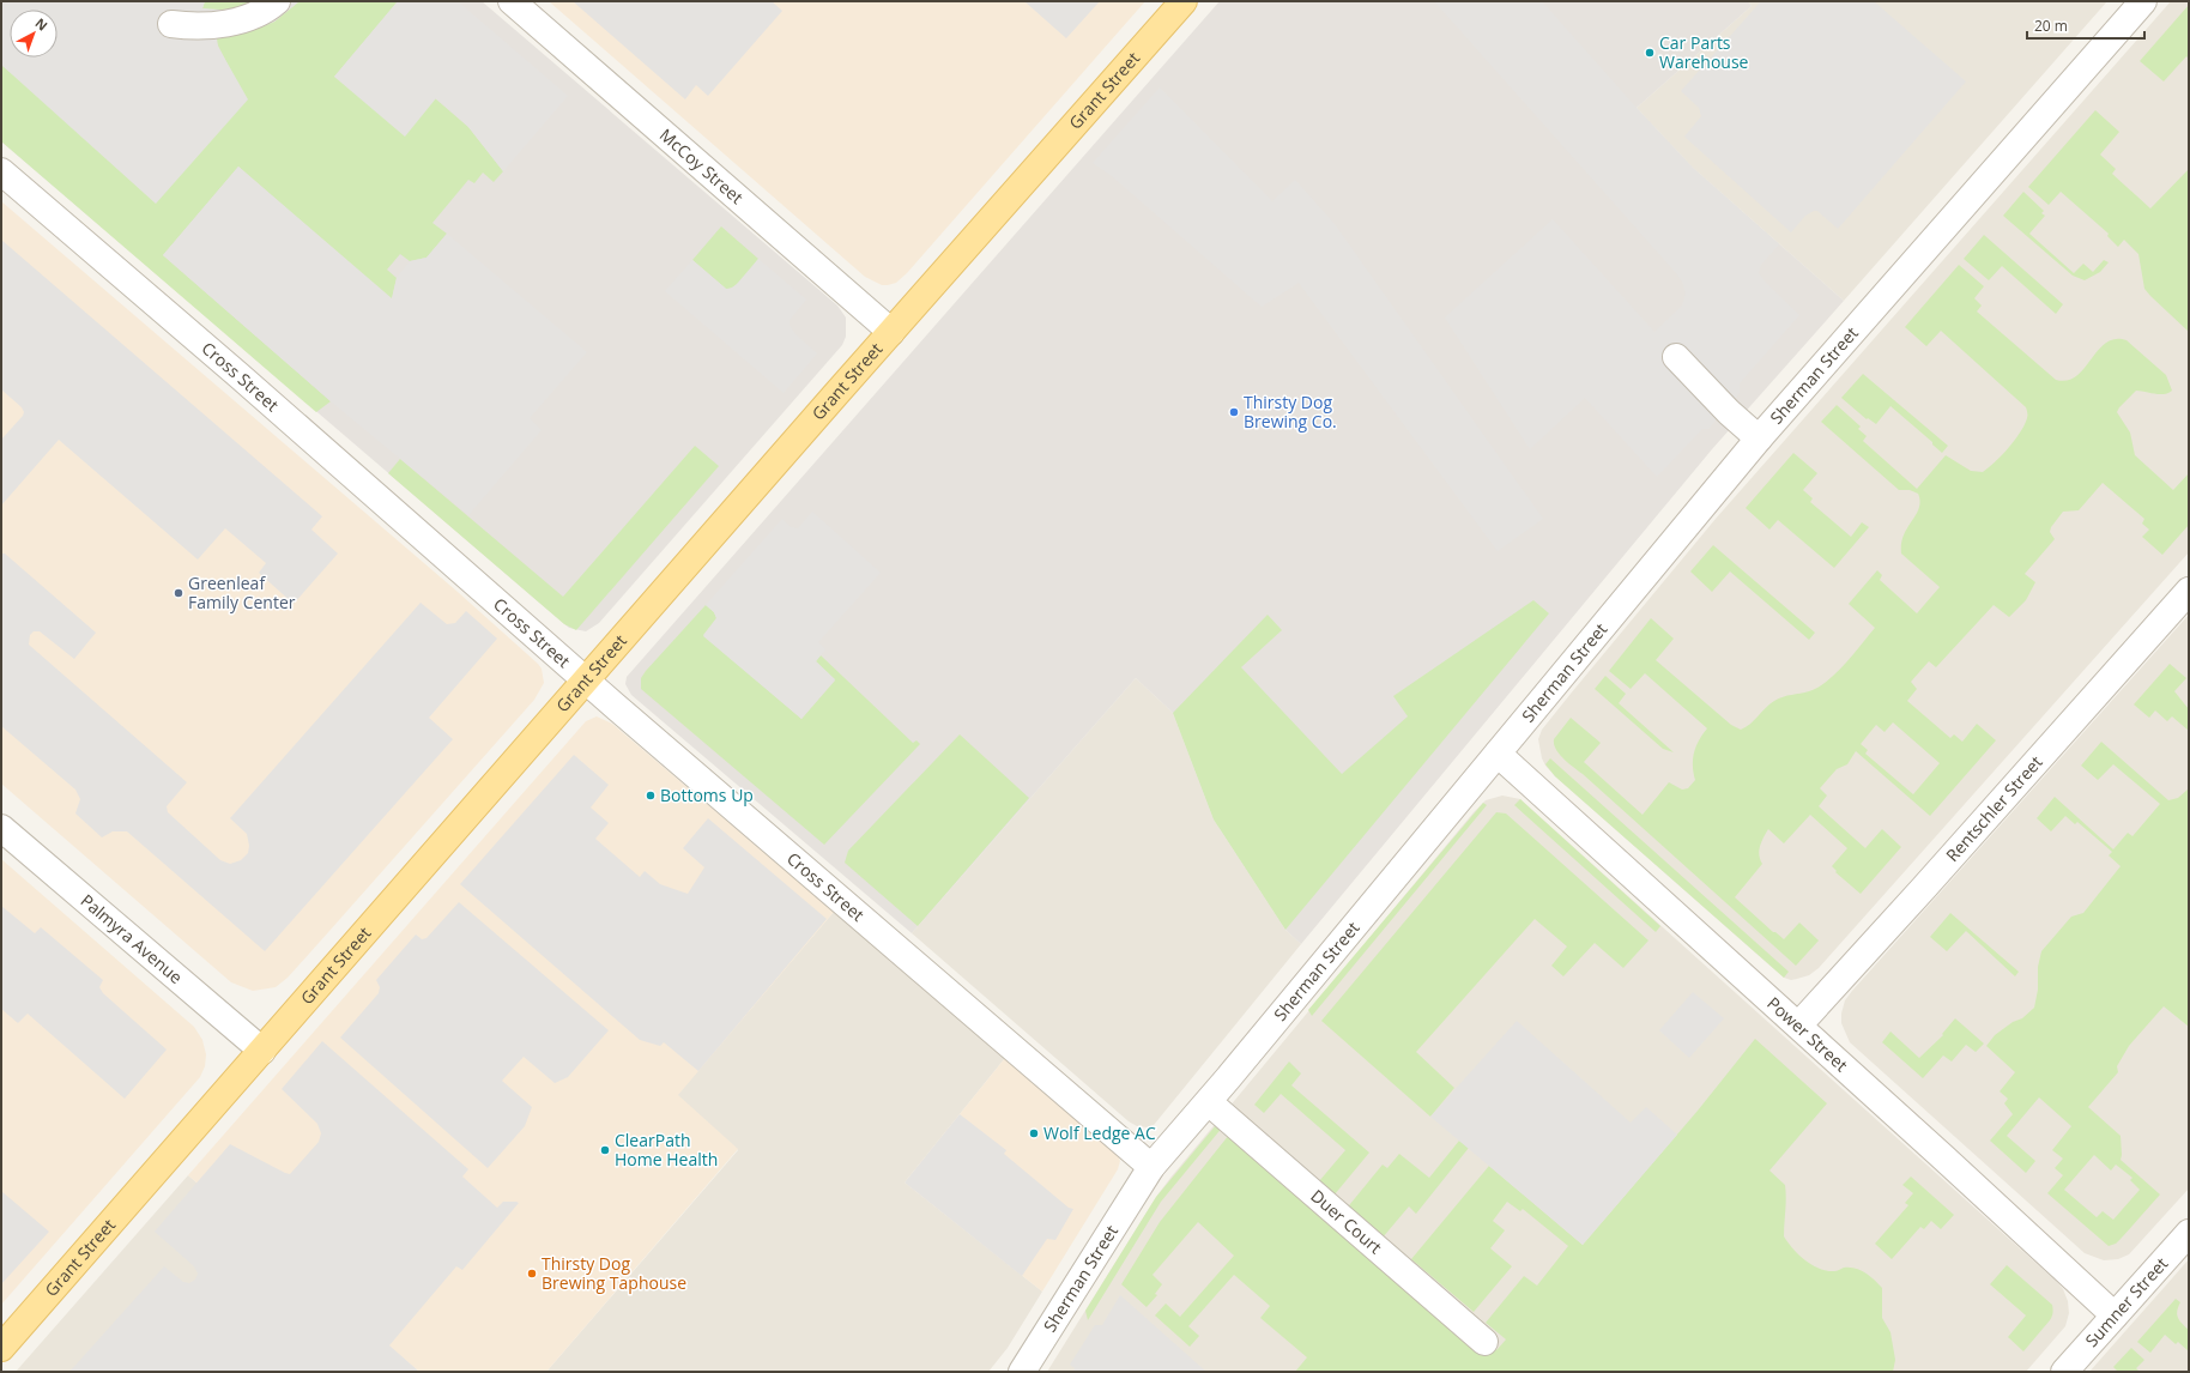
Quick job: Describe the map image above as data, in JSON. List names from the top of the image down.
{
  "streets": {
    "main road": ["Grant Street"],
    "street": [
      "McCoy Street",
      "Sherman Street",
      "Cross Street",
      "Rentschler Street",
      "Palmyra Avenue",
      "Power Street",
      "Duer Court",
      "Sumner Street"
    ]
  },
  "crossings": [
    ["Grant Street", "McCoy Street"],
    ["Grant Street", "Cross Street"],
    ["Grant Street", "Palmyra Avenue"],
    ["Sherman Street", "Cross Street"],
    ["Sherman Street", "Power Street"],
    ["Sherman Street", "Duer Court"],
    ["Rentschler Street", "Power Street"],
    ["Power Street", "Sumner Street"]
  ],
  "places": [
    "Car Parts Warehouse",
    "Thirsty Dog Brewing Co.",
    "Greenleaf Family Center",
    "Bottoms Up",
    "Wolf Ledge AC",
    "ClearPath Home Health",
    "Thirsty Dog Brewing Taphouse"
  ],
  "scale_bar": "20 m",
  "north": "top right"
}
